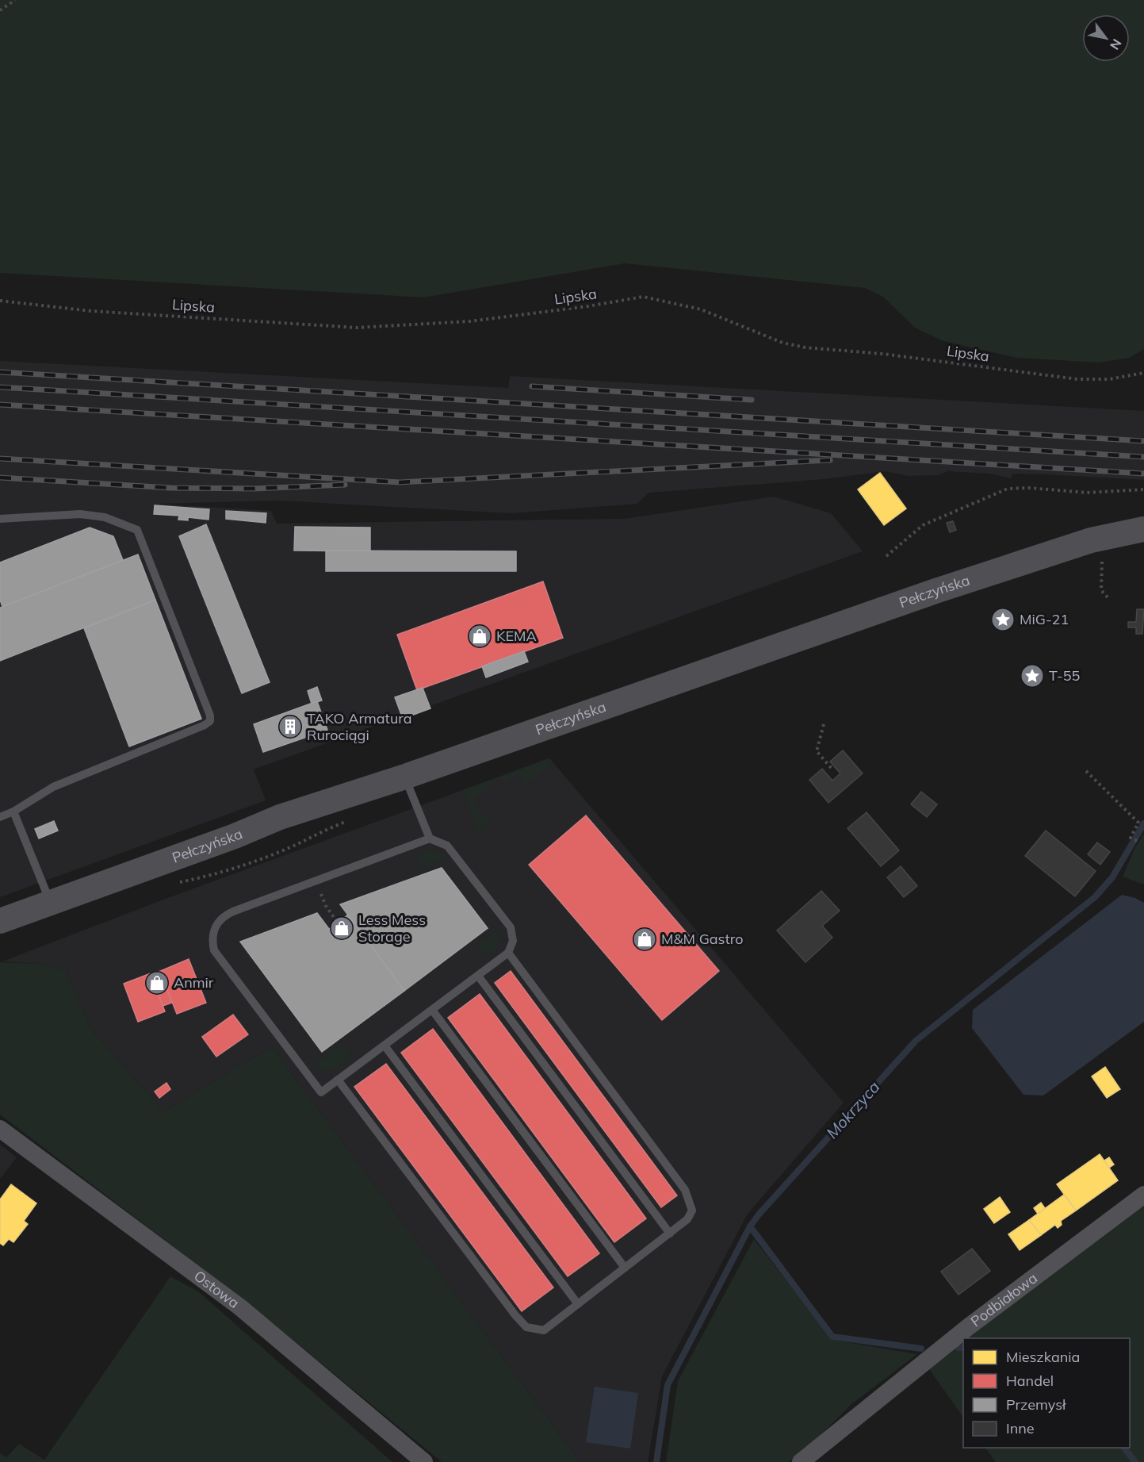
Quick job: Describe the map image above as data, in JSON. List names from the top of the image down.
{
  "streets": {
    "main road": ["Pełczyńska"],
    "street": ["Ostowa", "Podbiałowa"],
    "path": ["Lipska"]
  },
  "water": ["Mokrzyca"],
  "places": {
    "place": ["MiG-21", "T-55"],
    "shop": [
      "KEMA",
      "Less Mess Storage",
      "M&M Gastro",
      "Anmir"
    ],
    "building": ["TAKO Armatura Rurociągi"]
  },
  "legend": [
    "Mieszkania",
    "Handel",
    "Przemysł",
    "Inne"
  ],
  "north": "bottom right"
}
